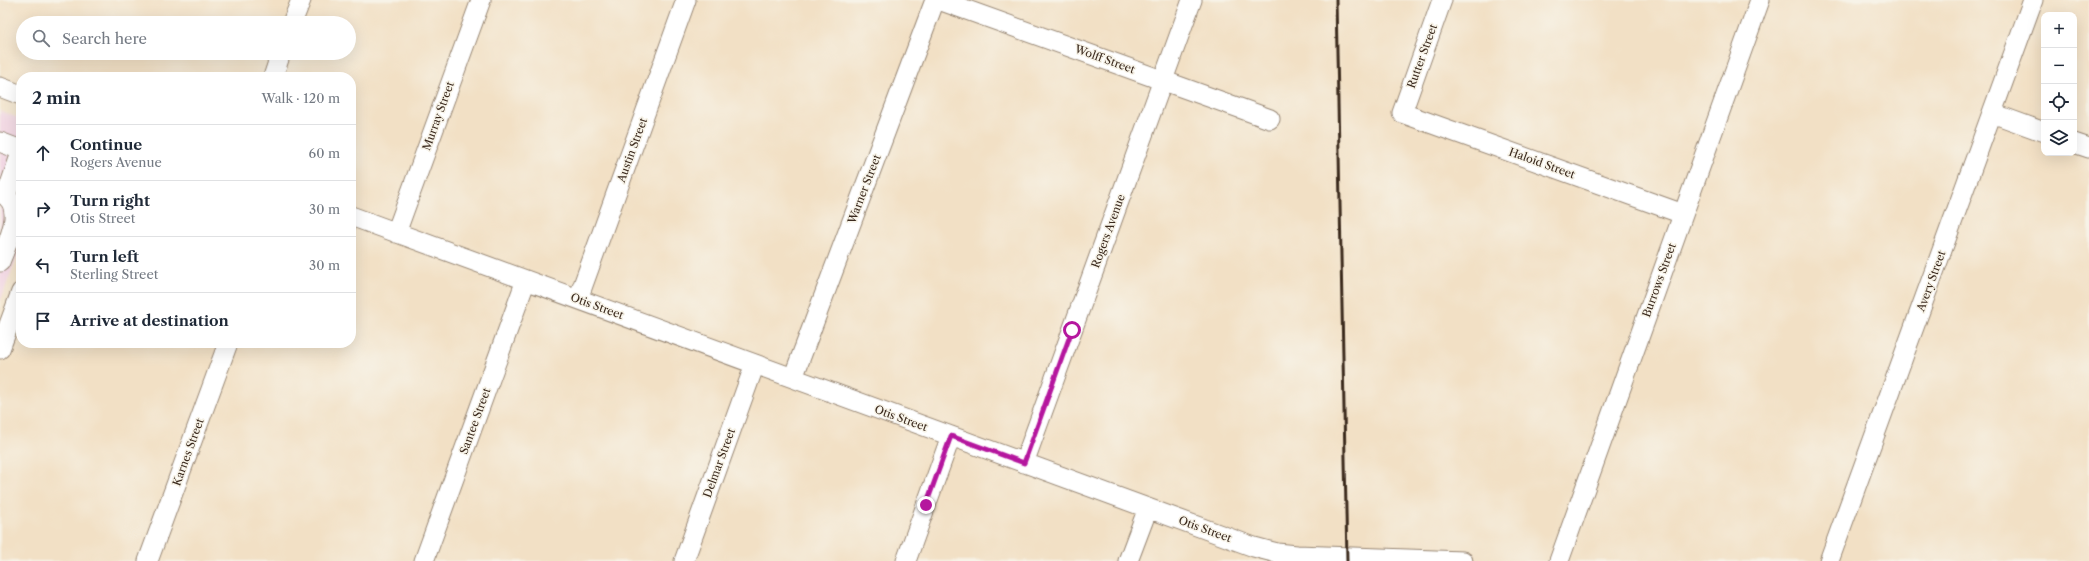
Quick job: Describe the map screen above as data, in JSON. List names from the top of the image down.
{
  "streets": {
    "street": [
      "Rutter Street",
      "Wolff Street",
      "Murray Street",
      "Austin Street",
      "Haloid Street",
      "Warner Street",
      "Rogers Avenue",
      "Burrows Street",
      "Avery Street",
      "Otis Street",
      "Santee Street",
      "Karnes Street",
      "Delmar Street"
    ]
  },
  "crossings": [
    ["Rutter Street", "Haloid Street"],
    ["Wolff Street", "Rogers Avenue"],
    ["Murray Street", "Otis Street"],
    ["Austin Street", "Otis Street"],
    ["Haloid Street", "Burrows Street"],
    ["Warner Street", "Otis Street"],
    ["Rogers Avenue", "Otis Street"],
    ["Otis Street", "Santee Street"],
    ["Otis Street", "Delmar Street"]
  ],
  "page": {
    "map_buttons": ["+", "−"],
    "search": "Search here",
    "heading": ["2 min", "Walk · 120 m"],
    "list": [
      ["Continue", "Rogers Avenue", "60 m"],
      ["Turn right", "Otis Street", "30 m"],
      ["Turn left", "Sterling Street", "30 m"],
      "Arrive at destination"
    ]
  }
}
